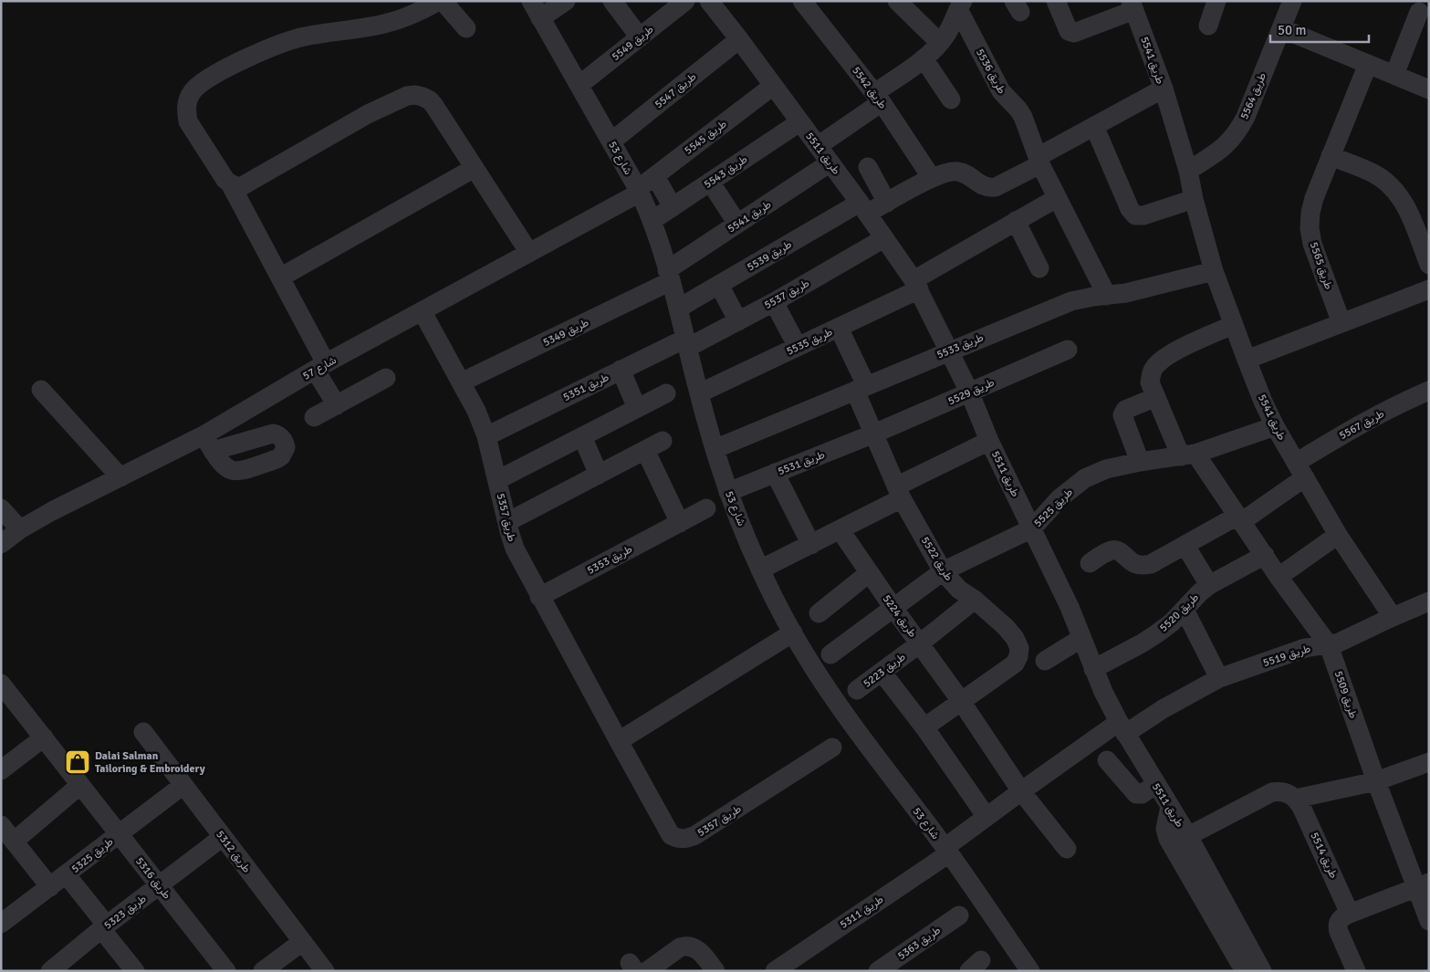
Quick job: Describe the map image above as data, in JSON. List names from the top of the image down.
{
  "streets": {
    "street": [
      "طريق 5549",
      "طريق 5541",
      "طريق 5536",
      "طريق 5542",
      "طريق 5547",
      "طريق 5564",
      "طريق 5545",
      "طريق 5511",
      "شارع 53",
      "طريق 5543",
      "طريق 5539",
      "طريق 5565",
      "طريق 5537",
      "طريق 5349",
      "طريق 5535",
      "طريق 5533",
      "شارع 57",
      "طريق 5351",
      "طريق 5529",
      "طريق 5567",
      "طريق 5531",
      "طريق 5525",
      "طريق 5357",
      "طريق 5522",
      "طريق 5353",
      "طريق 5520",
      "طريق 5224",
      "طريق 5519",
      "طريق 5223",
      "طريق 5509",
      "طريق 5312",
      "طريق 5325",
      "طريق 5514",
      "طريق 5316",
      "طريق 5323",
      "طريق 5311",
      "طريق 5363"
    ]
  },
  "crossings": [
    ["طريق 5549", "شارع 53"],
    ["طريق 5541", "طريق 5564"],
    ["طريق 5541", "طريق 5511"],
    ["طريق 5541", "شارع 53"],
    ["طريق 5541", "طريق 5349"],
    ["طريق 5541", "طريق 5533"],
    ["طريق 5541", "طريق 5567"],
    ["طريق 5541", "طريق 5525"],
    ["طريق 5541", "طريق 5519"],
    ["طريق 5541", "طريق 5509"],
    ["طريق 5536", "طريق 5535"],
    ["طريق 5536", "طريق 5533"],
    ["طريق 5547", "طريق 5511"],
    ["طريق 5547", "شارع 53"],
    ["طريق 5545", "طريق 5511"],
    ["طريق 5545", "شارع 53"],
    ["طريق 5545", "شارع 57"],
    ["طريق 5511", "طريق 5543"],
    ["طريق 5511", "طريق 5539"],
    ["طريق 5511", "طريق 5537"],
    ["طريق 5511", "طريق 5535"],
    ["طريق 5511", "طريق 5533"],
    ["طريق 5511", "طريق 5529"],
    ["طريق 5511", "طريق 5525"],
    ["طريق 5511", "طريق 5520"],
    ["طريق 5511", "طريق 5519"],
    ["شارع 53", "طريق 5543"],
    ["شارع 53", "طريق 5539"],
    ["شارع 53", "طريق 5537"],
    ["شارع 53", "طريق 5349"],
    ["شارع 53", "طريق 5535"],
    ["شارع 53", "طريق 5533"],
    ["شارع 53", "شارع 57"],
    ["شارع 53", "طريق 5351"],
    ["شارع 53", "طريق 5531"],
    ["شارع 53", "طريق 5519"],
    ["شارع 53", "طريق 5311"],
    ["طريق 5537", "طريق 5351"],
    ["طريق 5349", "طريق 5357"],
    ["طريق 5535", "طريق 5522"],
    ["طريق 5533", "طريق 5522"],
    ["شارع 57", "طريق 5357"],
    ["طريق 5351", "طريق 5357"],
    ["طريق 5529", "طريق 5531"],
    ["طريق 5529", "طريق 5522"],
    ["طريق 5531", "طريق 5522"],
    ["طريق 5525", "طريق 5522"],
    ["طريق 5525", "طريق 5224"],
    ["طريق 5525", "طريق 5509"],
    ["طريق 5357", "طريق 5353"],
    ["طريق 5522", "طريق 5224"],
    ["طريق 5522", "طريق 5223"],
    ["طريق 5520", "طريق 5509"],
    ["طريق 5224", "طريق 5519"],
    ["طريق 5224", "طريق 5223"],
    ["طريق 5519", "طريق 5509"],
    ["طريق 5519", "طريق 5311"],
    ["طريق 5312", "طريق 5325"],
    ["طريق 5312", "طريق 5323"],
    ["طريق 5325", "طريق 5316"],
    ["طريق 5316", "طريق 5323"]
  ],
  "places": {
    "shop": ["Dalai Salman Tailoring & Embroidery"]
  },
  "scale_bar": "50 m"
}
